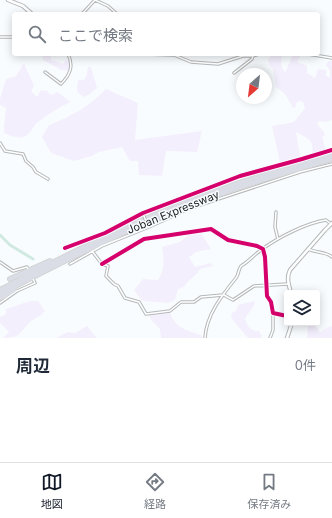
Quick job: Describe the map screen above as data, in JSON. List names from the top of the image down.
{
  "streets": {
    "highway": ["Joban Expressway"]
  },
  "north": "bottom left",
  "page": {
    "search": "ここで検索",
    "heading": ["周辺", "0件"],
    "nav": ["地図", "経路", "保存済み"]
  }
}
